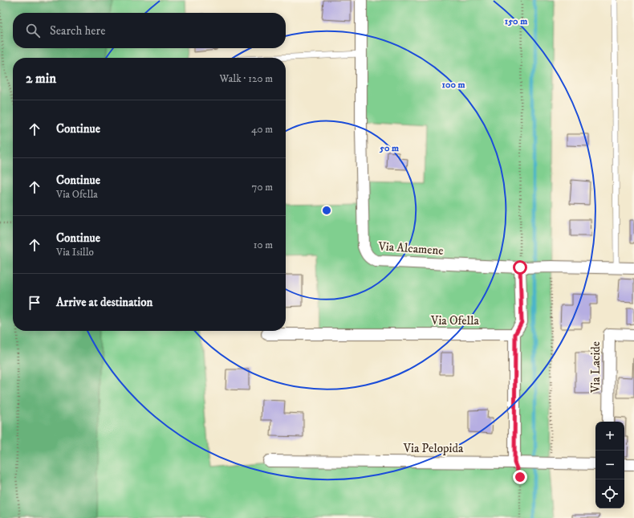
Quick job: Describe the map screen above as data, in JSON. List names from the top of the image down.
{
  "streets": {
    "street": [
      "Via Alcamene",
      "Via Ofella",
      "Via Lacide",
      "Via Pelopida"
    ]
  },
  "page": {
    "search": "Search here",
    "heading": ["2 min", "Walk · 120 m"],
    "list": [
      ["Continue", "40 m"],
      ["Continue", "Via Ofella", "70 m"],
      ["Continue", "Via Isillo", "10 m"],
      "Arrive at destination"
    ],
    "map_buttons": ["+", "−"]
  },
  "rings": ["150 m", "100 m", "50 m"]
}
